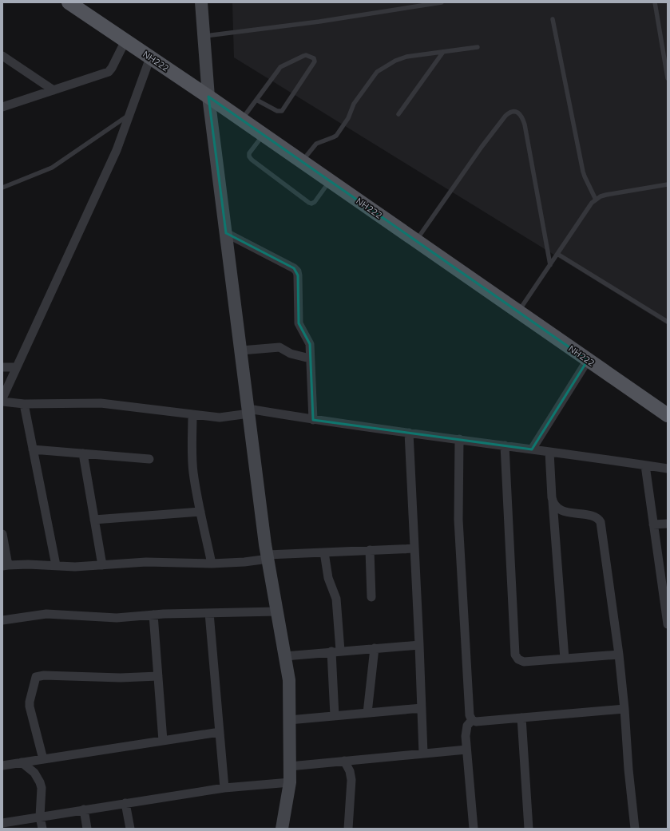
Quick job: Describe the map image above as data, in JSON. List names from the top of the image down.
{
  "streets": {
    "main road": ["NH222"]
  }
}
